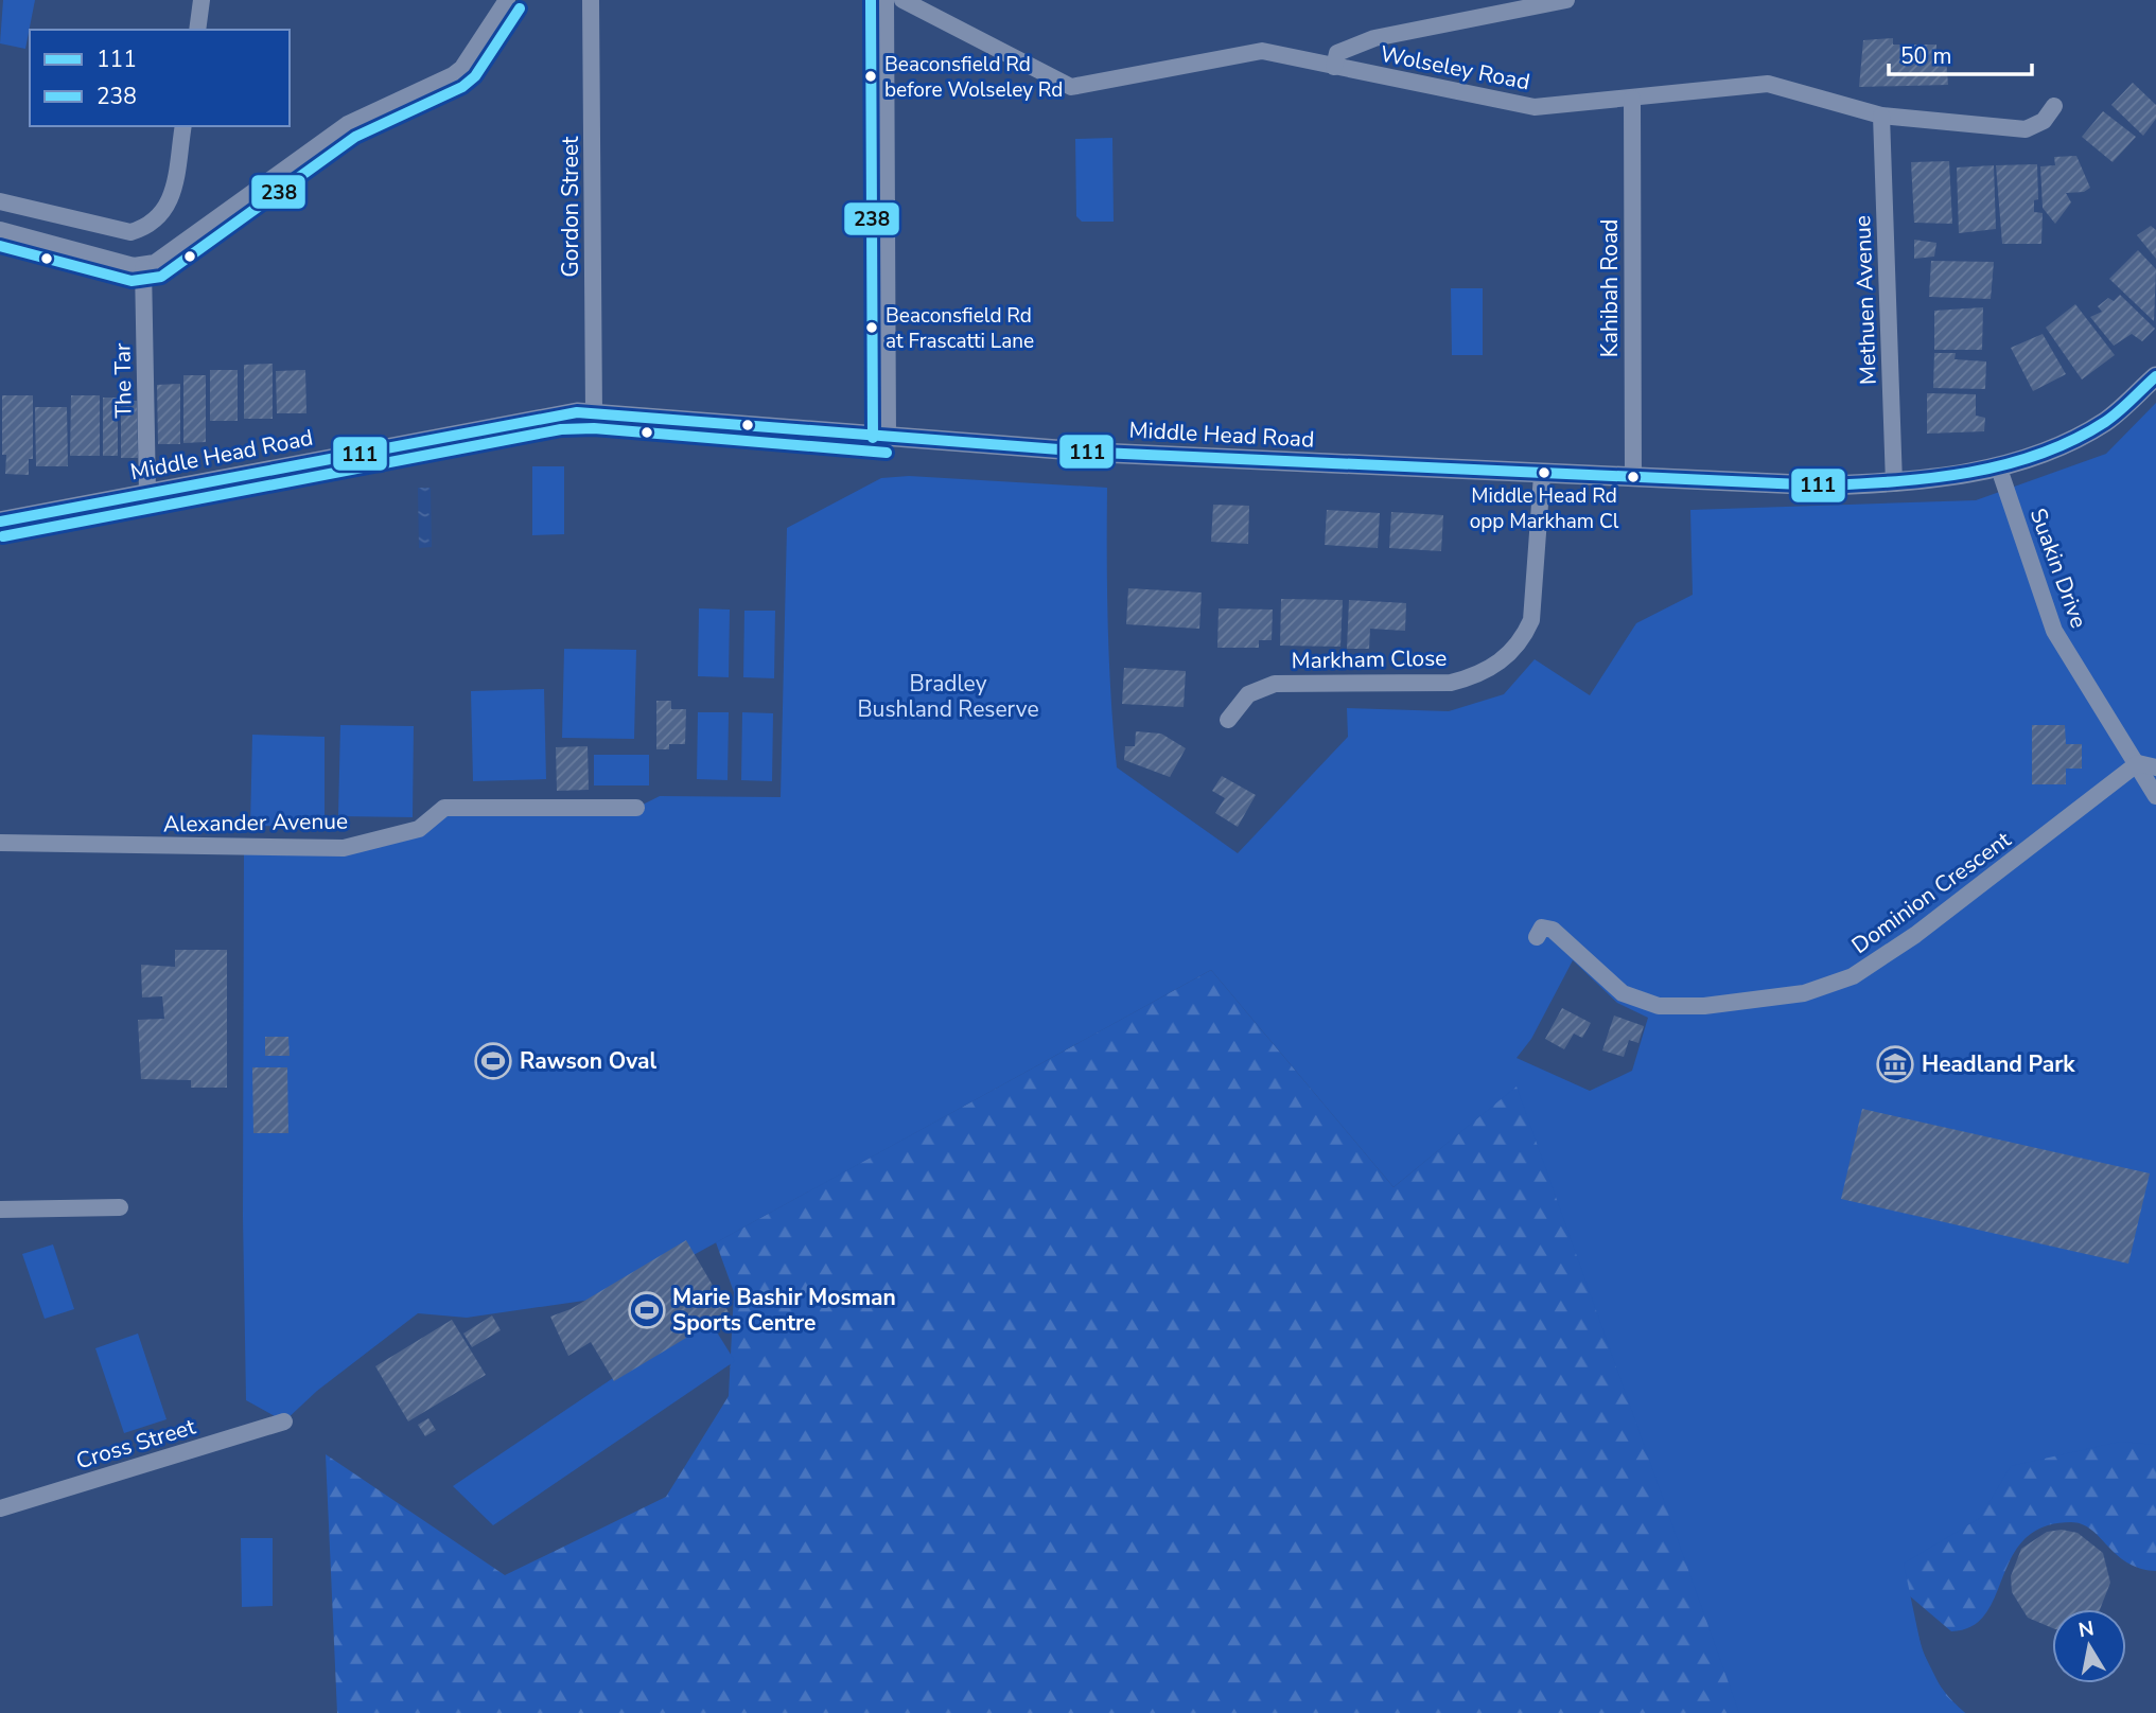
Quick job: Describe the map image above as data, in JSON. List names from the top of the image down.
{
  "streets": {
    "street": [
      "Wolseley Road",
      "Gordon Street",
      "Kahibah Road",
      "Methuen Avenue",
      "The Tar",
      "Middle Head Road",
      "Suakin Drive",
      "Markham Close",
      "Alexander Avenue",
      "Dominion Crescent",
      "Cross Street"
    ]
  },
  "crossings": [
    ["Wolseley Road", "Kahibah Road"],
    ["Wolseley Road", "Methuen Avenue"],
    ["Gordon Street", "Middle Head Road"],
    ["Kahibah Road", "Middle Head Road"],
    ["Methuen Avenue", "Middle Head Road"],
    ["The Tar", "Middle Head Road"],
    ["Middle Head Road", "Suakin Drive"],
    ["Middle Head Road", "Markham Close"],
    ["Suakin Drive", "Dominion Crescent"]
  ],
  "parks": ["Bradley Bushland Reserve"],
  "places": {
    "other": ["Beaconsfield Rd before Wolseley Rd", "Beaconsfield Rd at Frascatti Lane", "Middle Head Rd opp Markham Cl"],
    "sports": ["Rawson Oval", "Marie Bashir Mosman Sports Centre"],
    "museum": ["Headland Park"]
  },
  "lines": ["transit line 238", "transit line 111"],
  "legend": ["111", "238"],
  "scale_bar": "50 m",
  "north": "top"
}
